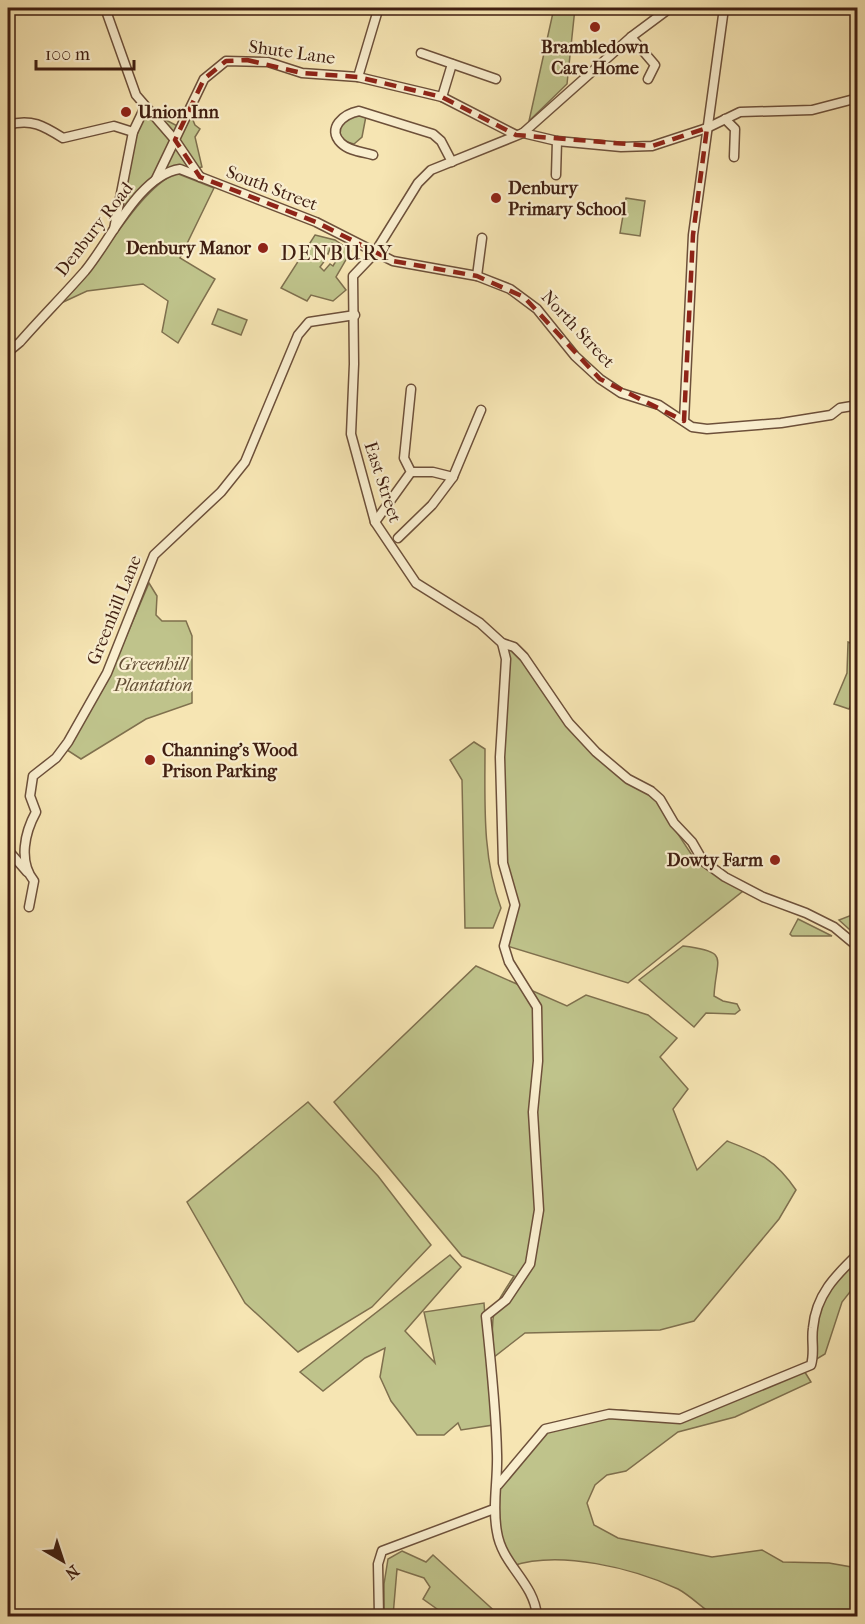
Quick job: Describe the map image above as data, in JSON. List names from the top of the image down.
{
  "streets": {
    "street": [
      "Shute Lane",
      "South Street",
      "Denbury Road",
      "North Street",
      "East Street",
      "Greenhill Lane"
    ]
  },
  "crossings": [
    ["Shute Lane", "South Street"],
    ["Shute Lane", "Denbury Road"],
    ["Shute Lane", "East Street"],
    ["South Street", "Denbury Road"],
    ["South Street", "North Street"],
    ["South Street", "East Street"],
    ["North Street", "East Street"],
    ["East Street", "Greenhill Lane"]
  ],
  "districts": ["DENBURY"],
  "parks": ["Greenhill Plantation"],
  "places": [
    "Brambledown Care Home",
    "Union Inn",
    "Denbury Primary School",
    "Denbury Manor",
    "Channing's Wood Prison Parking",
    "Dowty Farm"
  ],
  "scale_bar": "100 m",
  "north": "bottom right"
}
